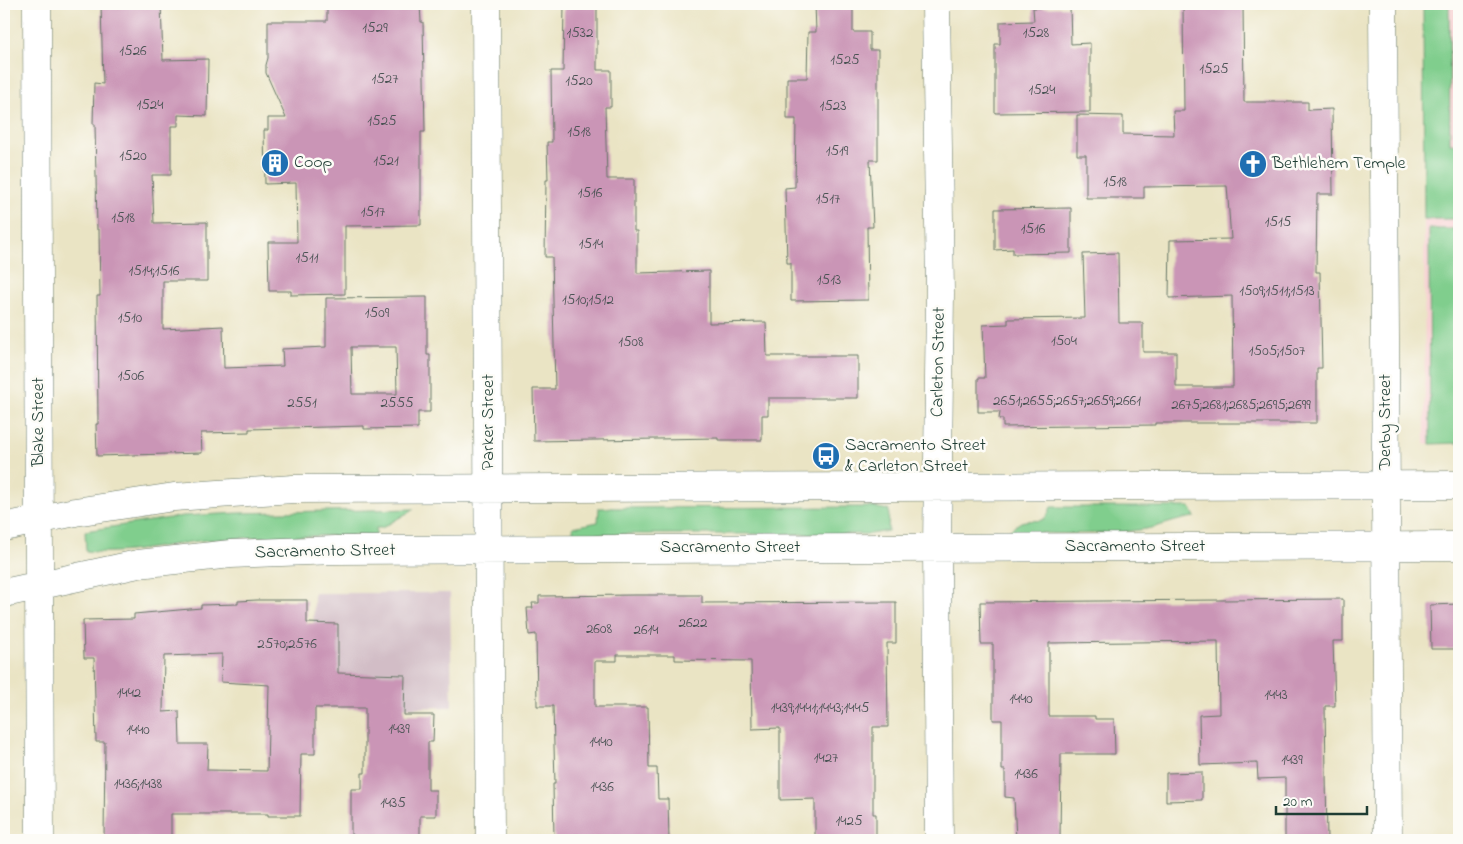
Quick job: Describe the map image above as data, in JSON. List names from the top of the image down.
{
  "streets": {
    "street": [
      "Carleton Street",
      "Blake Street",
      "Parker Street",
      "Derby Street",
      "Sacramento Street"
    ]
  },
  "crossings": [
    ["Carleton Street", "Sacramento Street"],
    ["Blake Street", "Sacramento Street"],
    ["Parker Street", "Sacramento Street"],
    ["Derby Street", "Sacramento Street"]
  ],
  "places": {
    "building": ["Coop"],
    "church": ["Bethlehem Temple"],
    "bus stop": ["Sacramento Street & Carleton Street"]
  },
  "house_numbers": [
    "1529",
    "1532",
    "1528",
    "1526",
    "1525",
    "1525",
    "1527",
    "1520",
    "1524",
    "1524",
    "1523",
    "1525",
    "1518",
    "1519",
    "1520",
    "1521",
    "1518",
    "1516",
    "1517",
    "1517",
    "1518",
    "1515",
    "1516",
    "1514",
    "1511",
    "1514;1516",
    "1513",
    "1509;1511;1513",
    "1510;1512",
    "1509",
    "1510",
    "1504",
    "1508",
    "1505;1507",
    "1506",
    "2651;2655;2657;2659;2661",
    "2551",
    "2555",
    "2675;2681;2685;2695;2699",
    "2622",
    "2608",
    "2614",
    "2570;2576",
    "1442",
    "1443",
    "1440",
    "1439;1441;1443;1445",
    "1439",
    "1440",
    "1440",
    "1427",
    "1439",
    "1436",
    "1436;1438",
    "1436",
    "1435",
    "1425"
  ],
  "scale_bar": "20 m"
}
